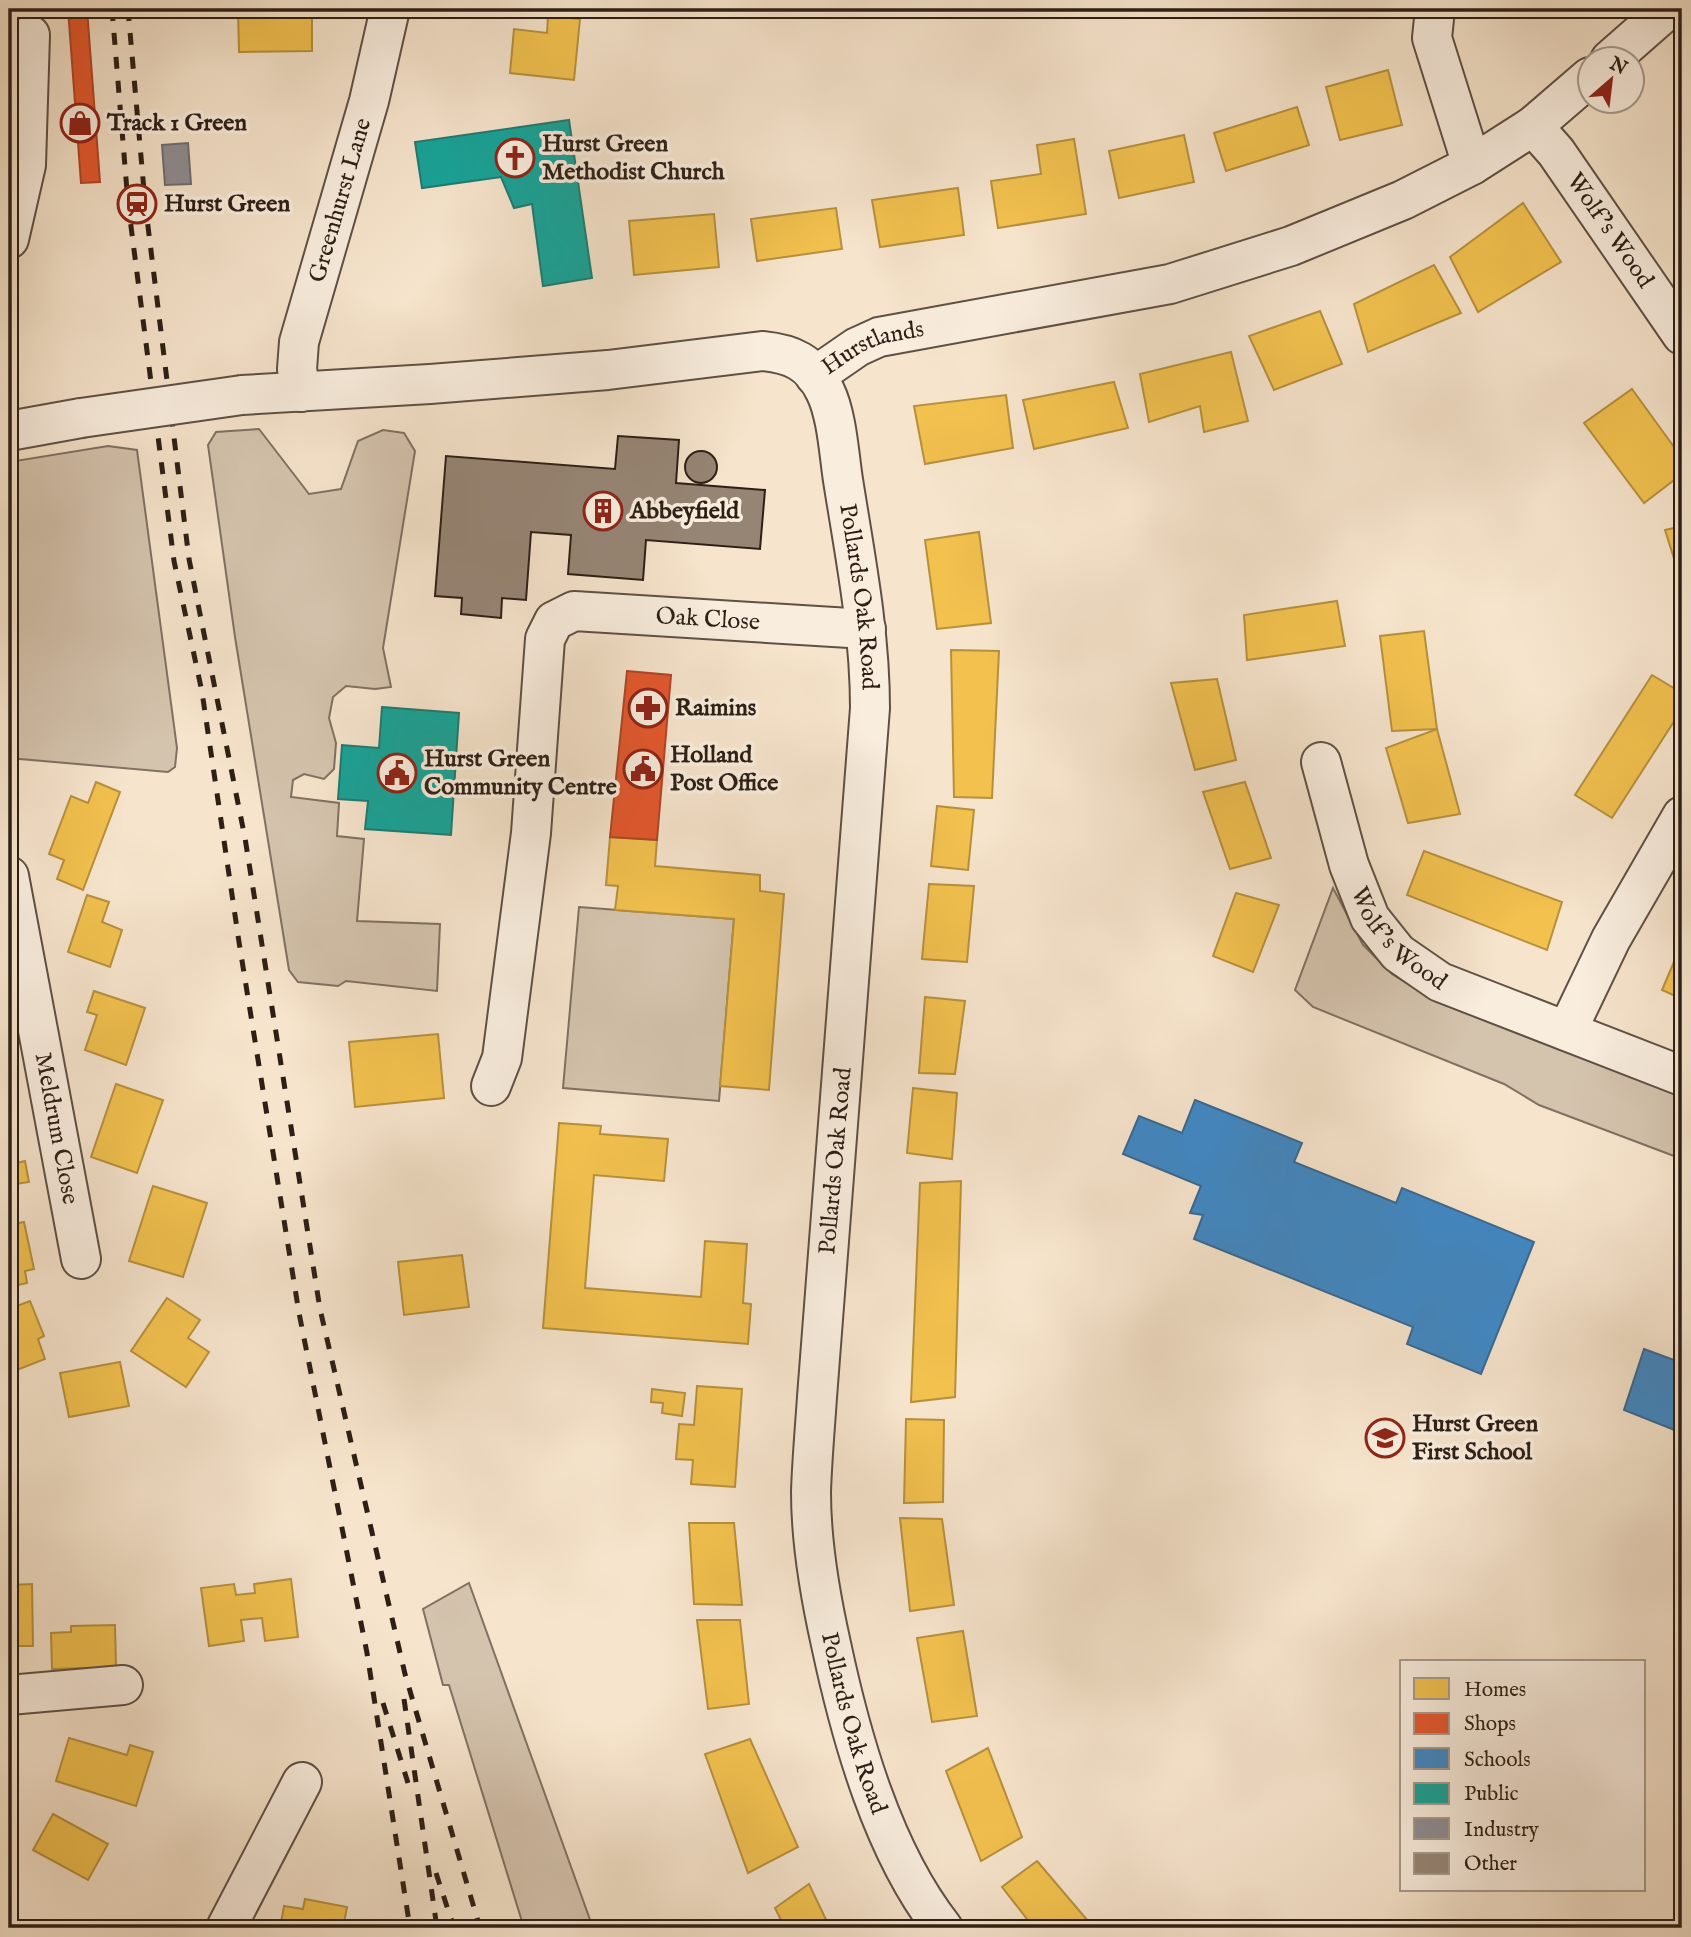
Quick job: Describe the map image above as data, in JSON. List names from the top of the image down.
{
  "streets": {
    "street": [
      "Greenhurst Lane",
      "Wolf's Wood",
      "Hurstlands",
      "Pollards Oak Road",
      "Oak Close",
      "Meldrum Close"
    ]
  },
  "crossings": [
    ["Greenhurst Lane", "Hurstlands"],
    ["Wolf's Wood", "Hurstlands"],
    ["Hurstlands", "Pollards Oak Road"],
    ["Pollards Oak Road", "Oak Close"]
  ],
  "places": {
    "shop": ["Track 1 Green"],
    "church": ["Hurst Green Methodist Church"],
    "station": ["Hurst Green"],
    "building": ["Abbeyfield"],
    "pharmacy": ["Raimins"],
    "public building": ["Holland Post Office", "Hurst Green Community Centre"],
    "school or university": ["Hurst Green First School"]
  },
  "legend": [
    "Homes",
    "Shops",
    "Schools",
    "Public",
    "Industry",
    "Other"
  ],
  "north": "top right"
}
